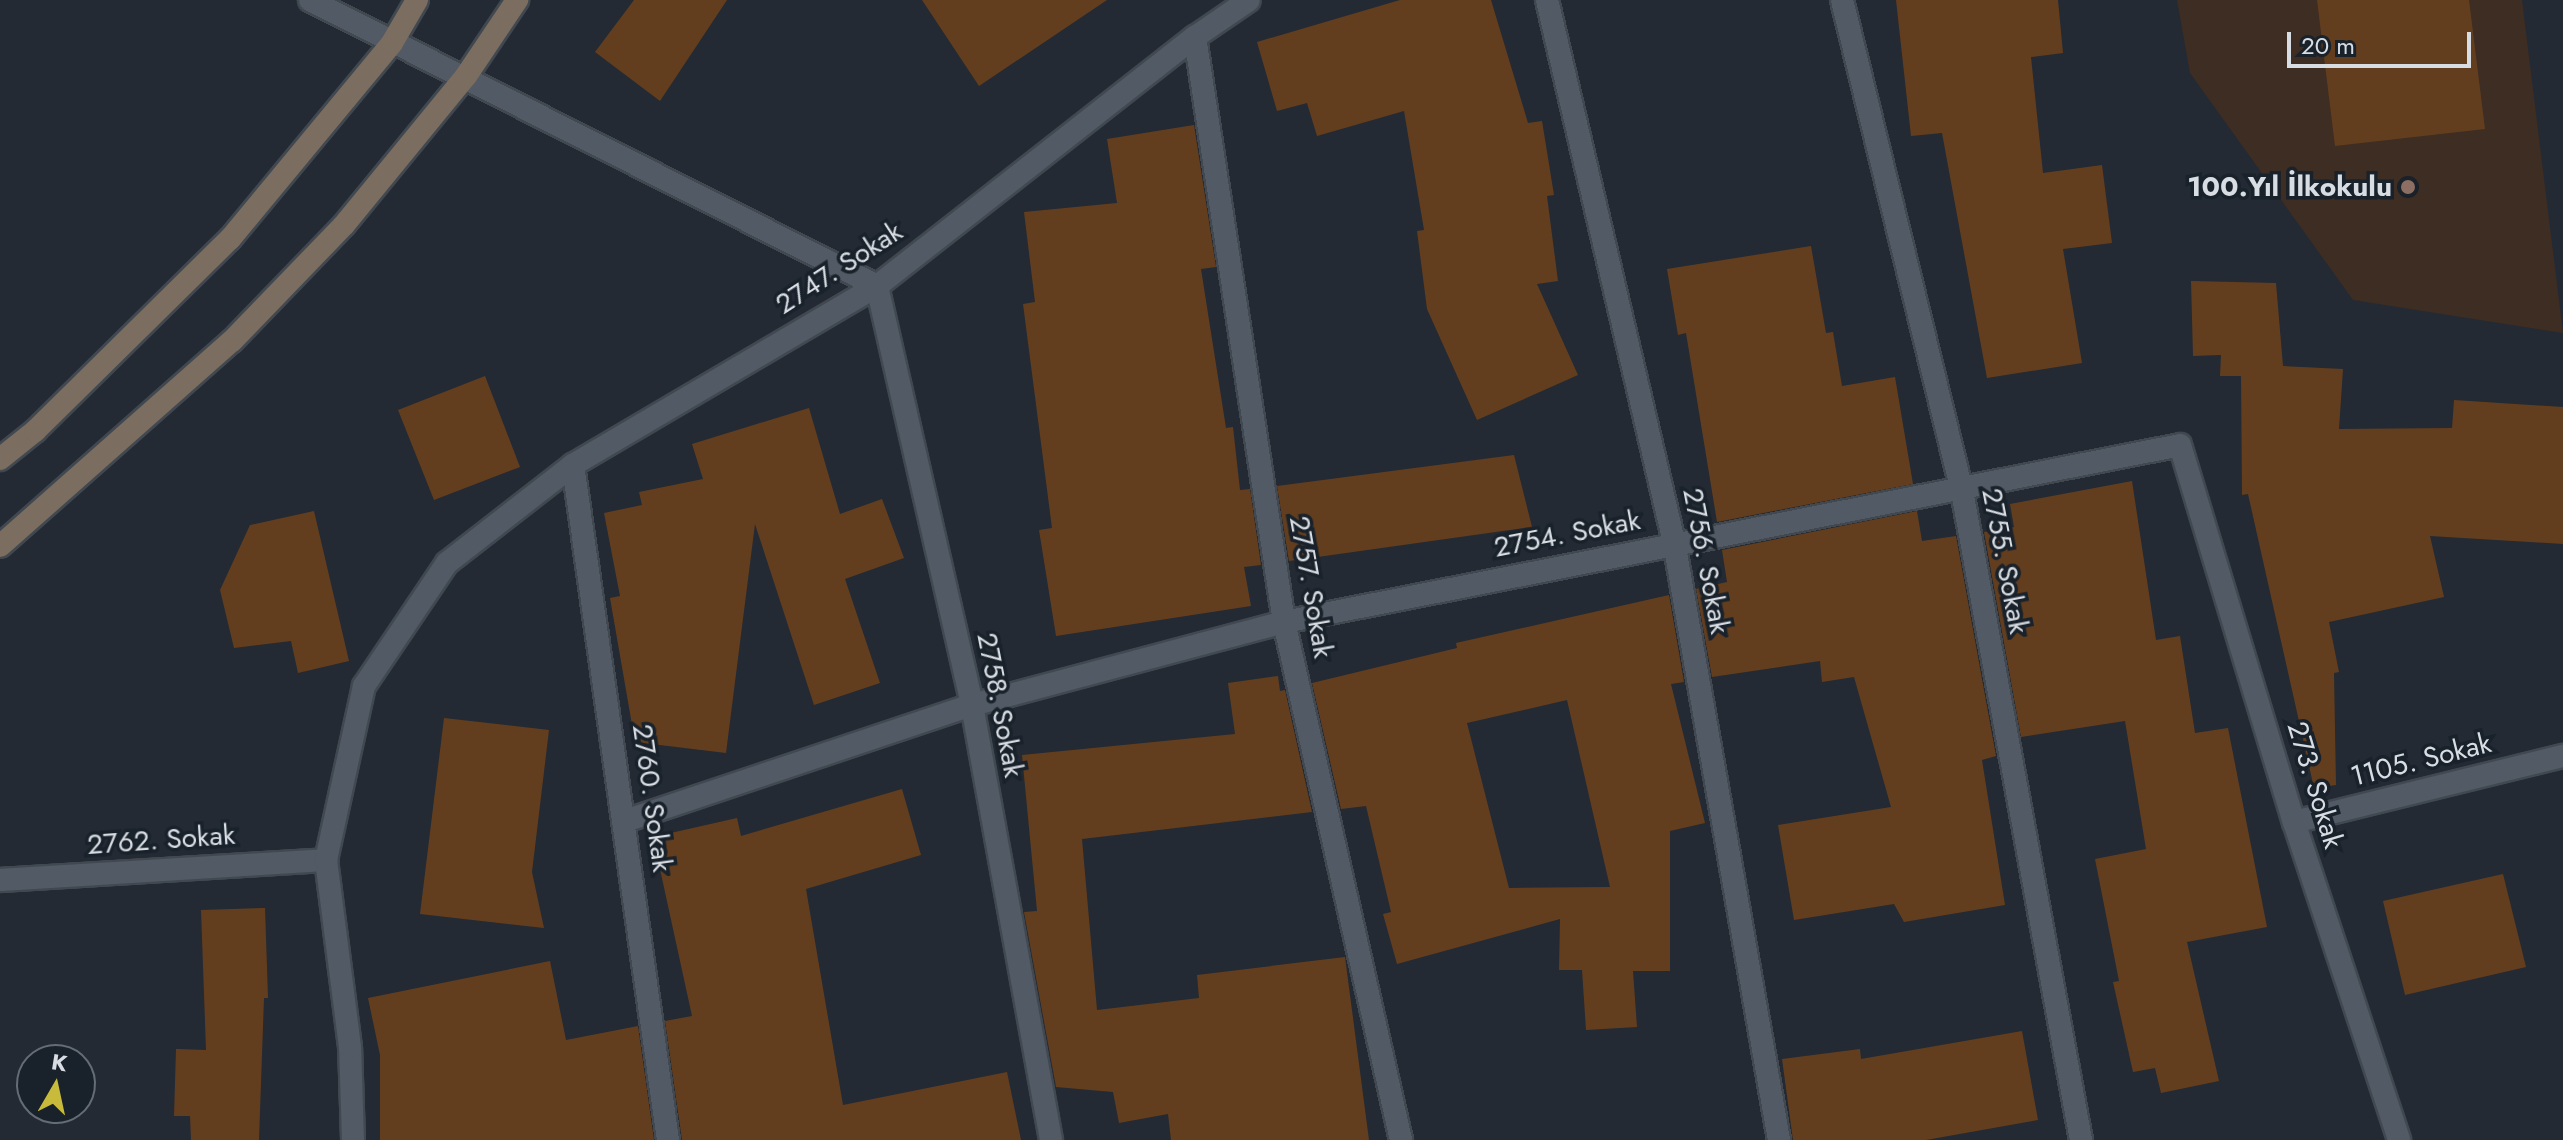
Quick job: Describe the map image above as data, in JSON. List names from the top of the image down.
{
  "streets": {
    "street": [
      "2747. Sokak",
      "2754. Sokak",
      "2756. Sokak",
      "2755. Sokak",
      "2757. Sokak",
      "2758. Sokak",
      "1105. Sokak",
      "273. Sokak",
      "2760. Sokak",
      "2762. Sokak"
    ]
  },
  "crossings": [
    ["2747. Sokak", "2757. Sokak"],
    ["2747. Sokak", "2758. Sokak"],
    ["2747. Sokak", "2760. Sokak"],
    ["2747. Sokak", "2762. Sokak"],
    ["2754. Sokak", "2756. Sokak"],
    ["2754. Sokak", "2755. Sokak"],
    ["2754. Sokak", "2757. Sokak"],
    ["2754. Sokak", "2758. Sokak"],
    ["2754. Sokak", "273. Sokak"],
    ["2754. Sokak", "2760. Sokak"],
    ["1105. Sokak", "273. Sokak"]
  ],
  "places": ["100.Yıl İlkokulu"],
  "scale_bar": "20 m",
  "north": "top"
}
